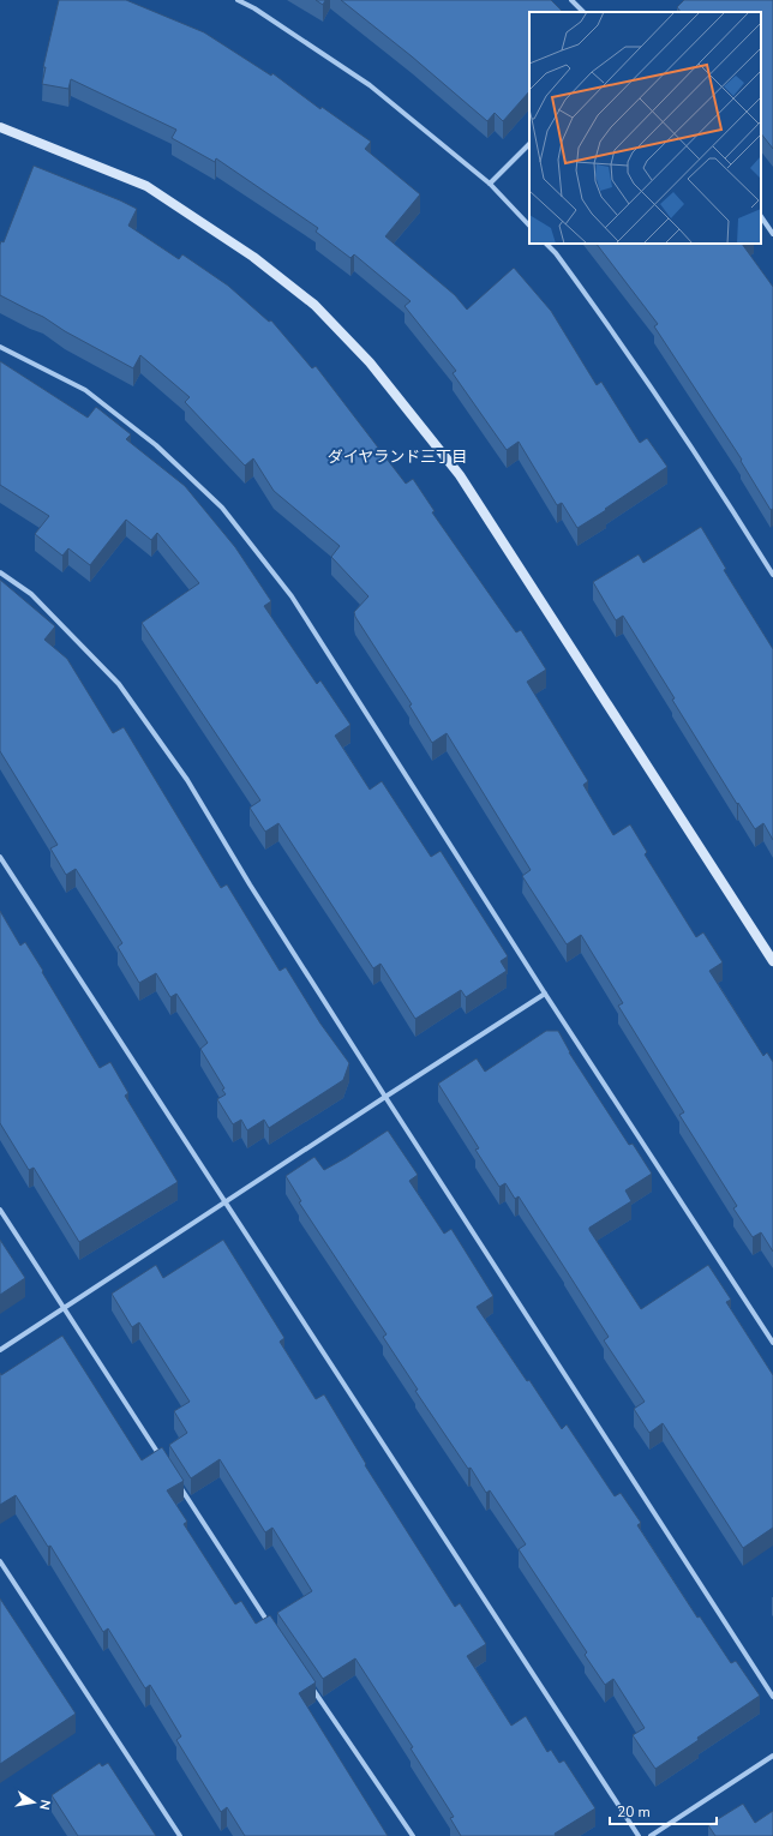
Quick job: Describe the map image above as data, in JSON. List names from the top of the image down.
{
  "districts": ["ダイヤランド三丁目"],
  "scale_bar": "20 m",
  "north": "right"
}
